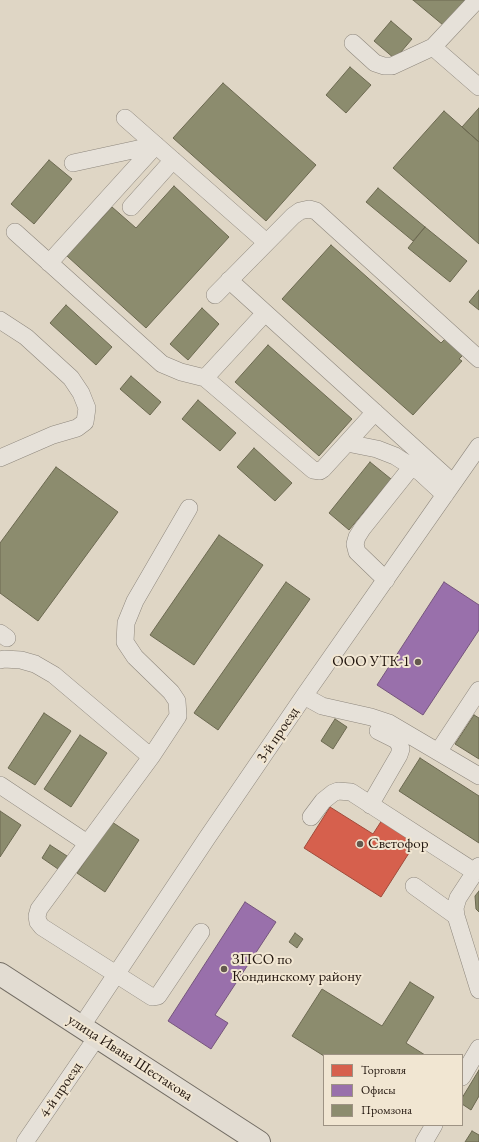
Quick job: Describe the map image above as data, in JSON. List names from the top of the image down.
{
  "streets": {
    "main road": ["улица Ивана Шестакова"],
    "street": ["3-й проезд", "4-й проезд"]
  },
  "crossings": [
    ["3-й проезд", "улица Ивана Шестакова"],
    ["3-й проезд", "4-й проезд"],
    ["улица Ивана Шестакова", "4-й проезд"]
  ],
  "places": ["ООО УТК-1", "Светофор", "ЗПСО по Кондинскому району"],
  "legend": ["Торговля", "Офисы", "Промзона"]
}
